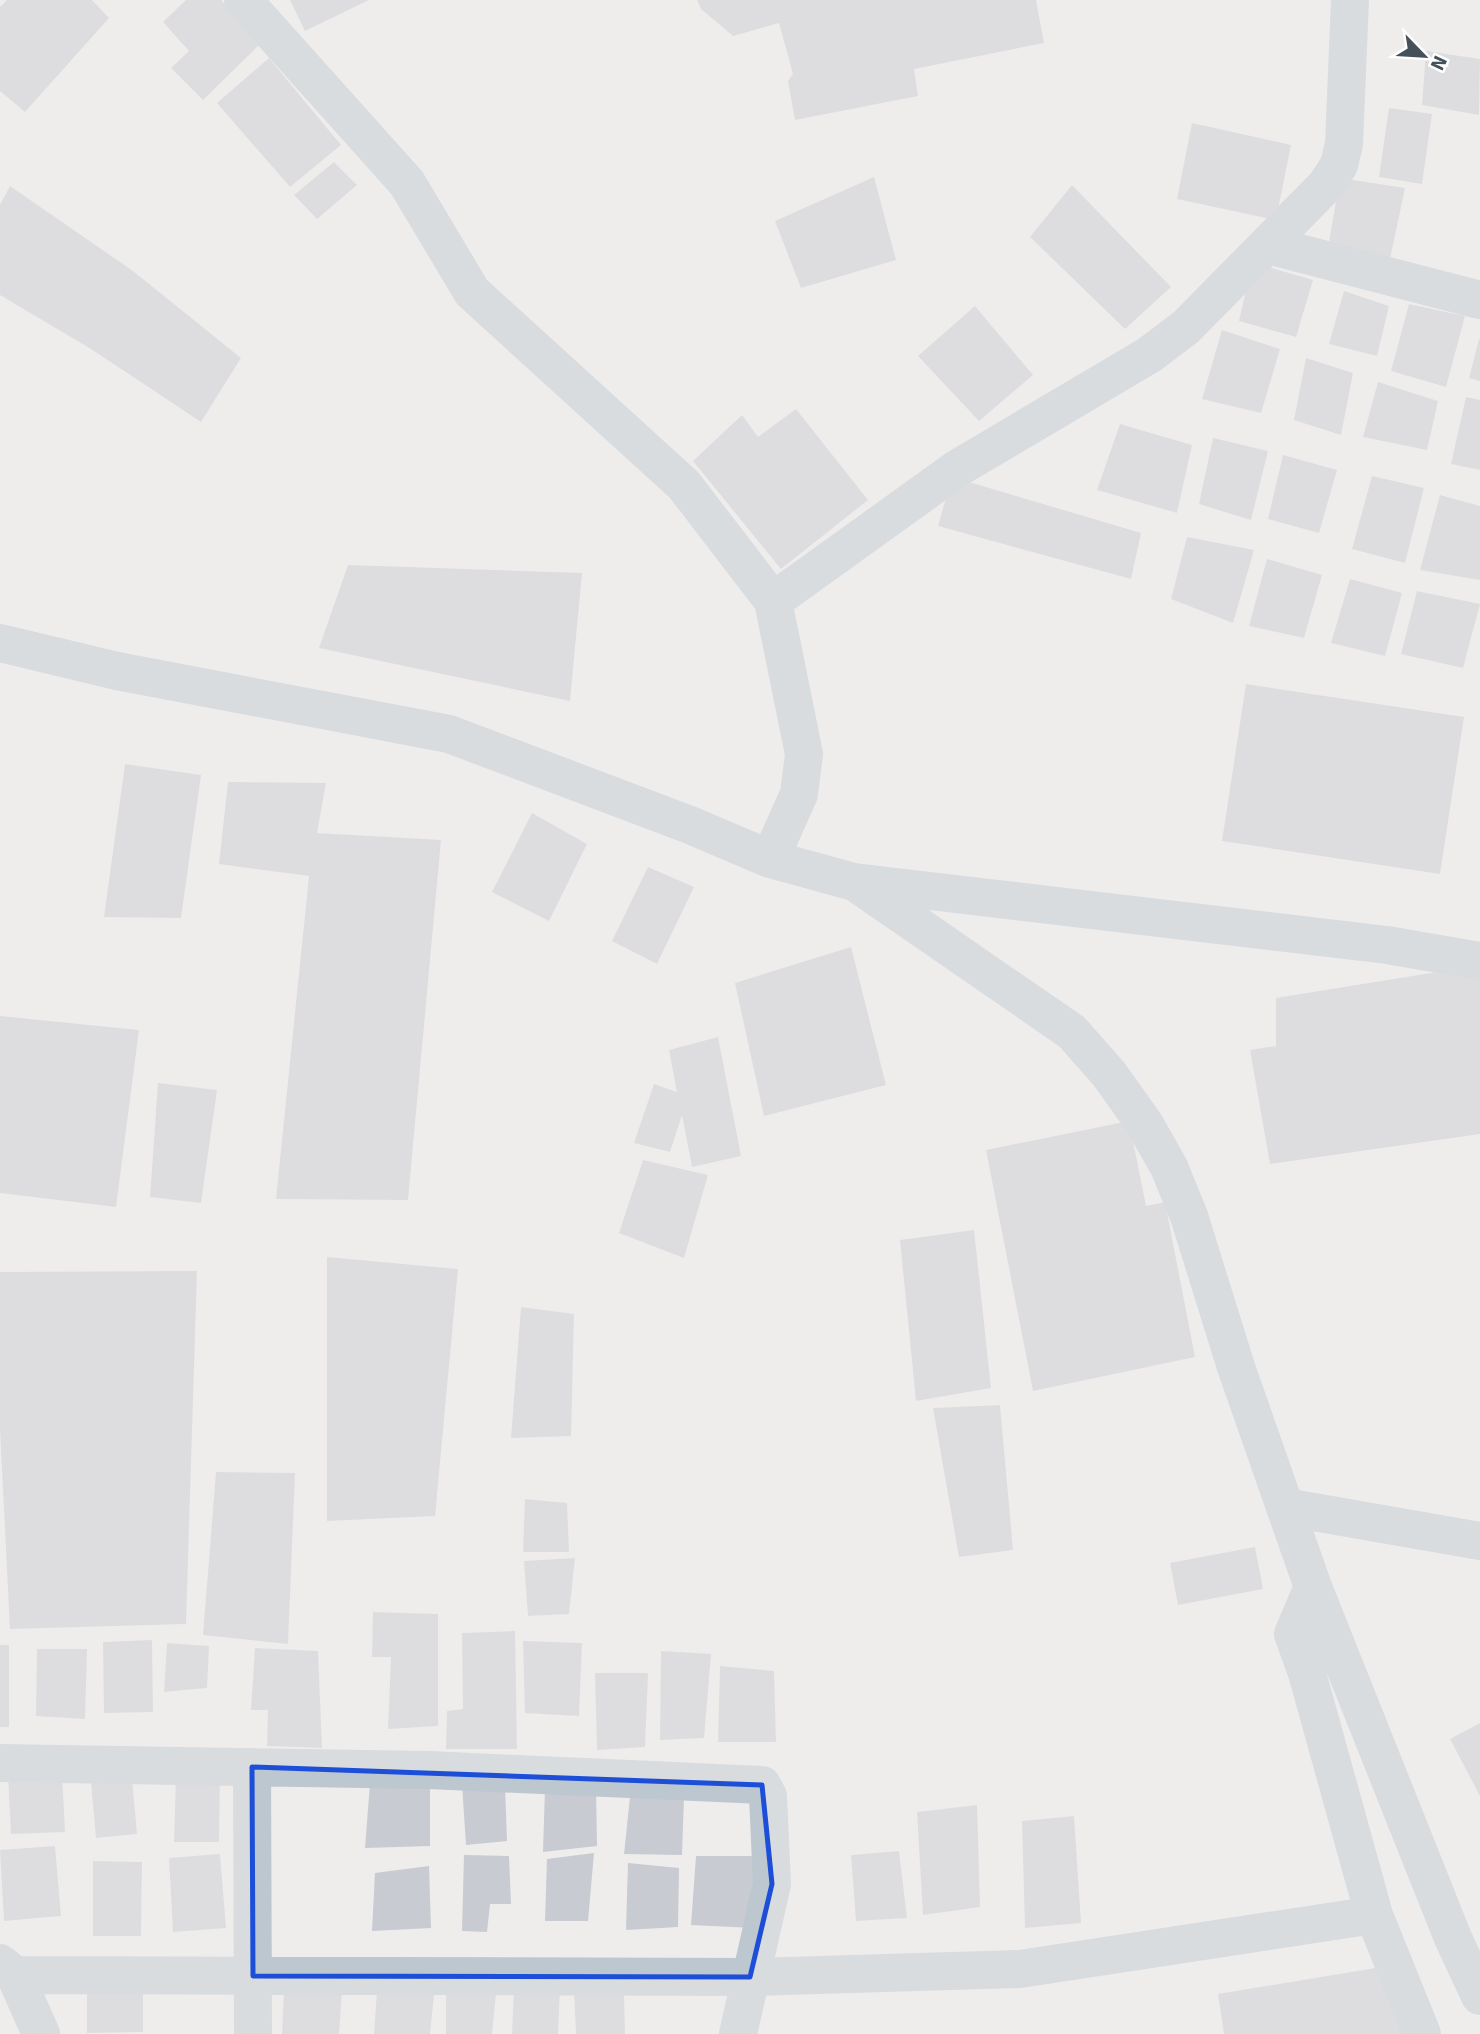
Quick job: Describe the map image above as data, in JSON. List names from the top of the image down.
{
  "north": "bottom right"
}
